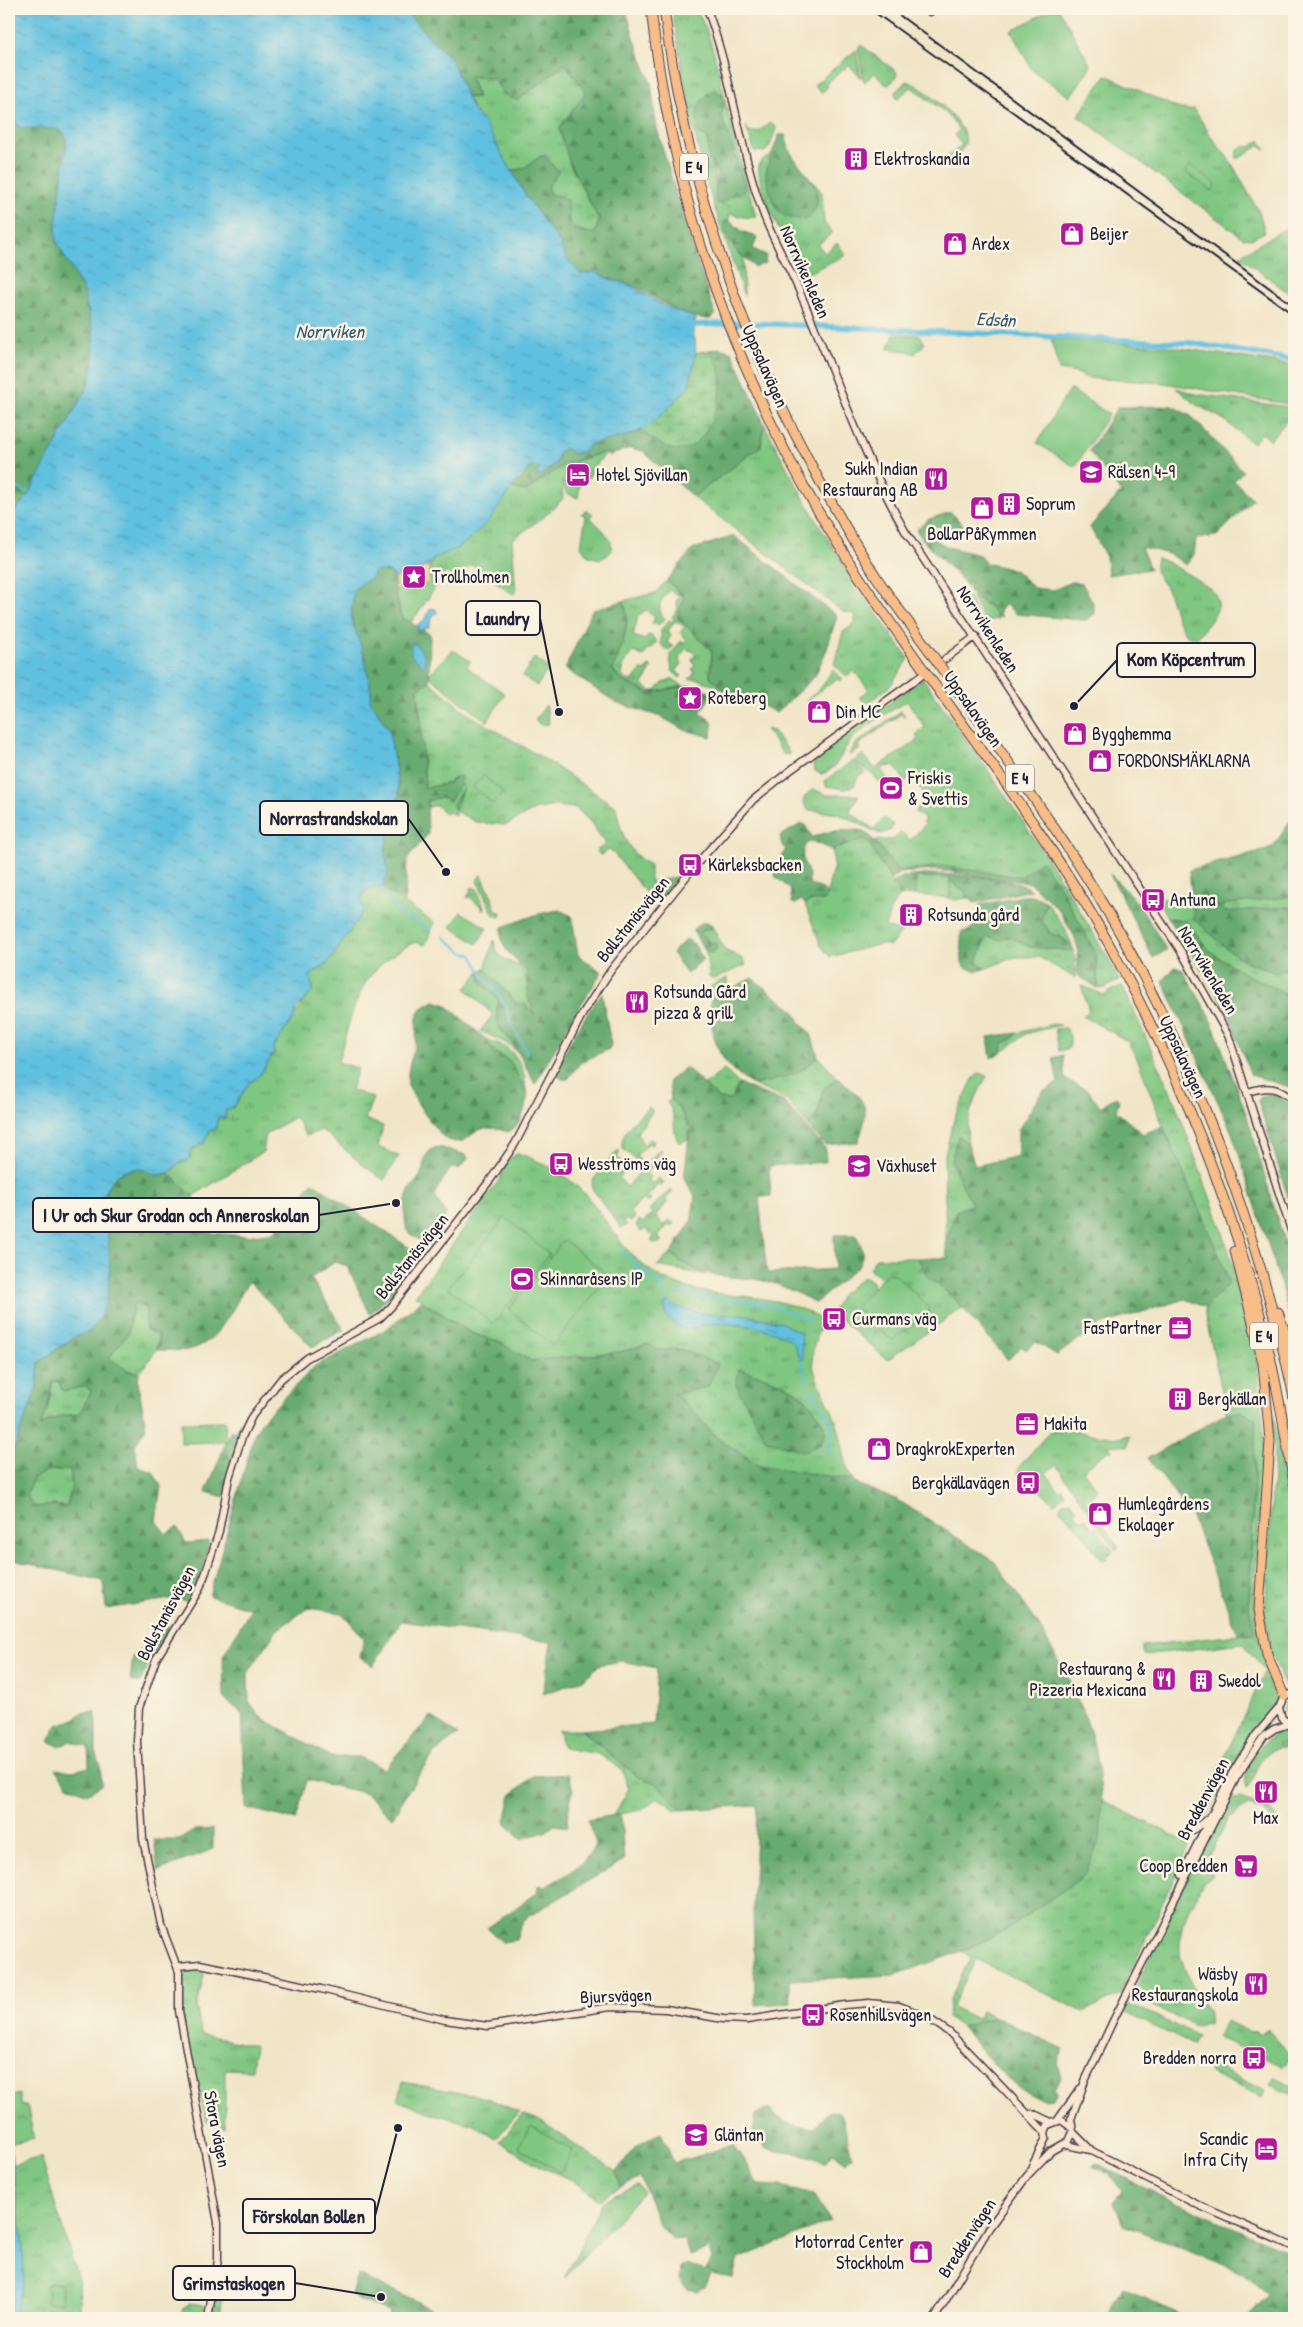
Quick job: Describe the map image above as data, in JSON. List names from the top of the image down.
{
  "streets": {
    "highway": ["E 4", "Uppsalavägen"],
    "street": [
      "Norrvikenleden",
      "Bollstanäsvägen",
      "Breddenvägen",
      "Bjursvägen",
      "Stora vägen"
    ]
  },
  "crossings": [
    ["Bollstanäsvägen", "Bjursvägen"],
    ["Bollstanäsvägen", "Stora vägen"],
    ["Breddenvägen", "Bjursvägen"],
    ["Bjursvägen", "Stora vägen"]
  ],
  "water": ["Edsån", "Norrviken"],
  "places": {
    "building": [
      "Elektroskandia",
      "Soprum",
      "Rotsunda gård",
      "Bergkällan",
      "Swedol"
    ],
    "shop": [
      "Beijer",
      "Ardex",
      "BollarPåRymmen",
      "Din MC",
      "Bygghemma",
      "FORDONSMÄKLARNA",
      "DragkrokExperten",
      "Humlegårdens Ekolager",
      "Motorrad Center Stockholm"
    ],
    "school or university": ["Rälsen 4-9", "Växhuset", "Gläntan"],
    "hotel": ["Hotel Sjövillan", "Scandic Infra City"],
    "restaurant": [
      "Sukh Indian Restaurang AB",
      "Rotsunda Gård pizza & grill",
      "Restaurang & Pizzeria Mexicana",
      "Max",
      "Wäsby Restaurangskola"
    ],
    "place": ["Trollholmen", "Roteberg"],
    "other": [
      "Kom Köpcentrum",
      "Laundry",
      "Norrastrandskolan",
      "I Ur och Skur Grodan och Anneroskolan",
      "Förskolan Bollen",
      "Grimstaskogen"
    ],
    "sports": ["Friskis & Svettis", "Skinnaråsens IP"],
    "bus stop": [
      "Kärleksbacken",
      "Antuna",
      "Wesströms väg",
      "Curmans väg",
      "Bergkällavägen",
      "Rosenhillsvägen",
      "Bredden norra"
    ],
    "office": ["FastPartner", "Makita"],
    "supermarket": ["Coop Bredden"]
  }
}
